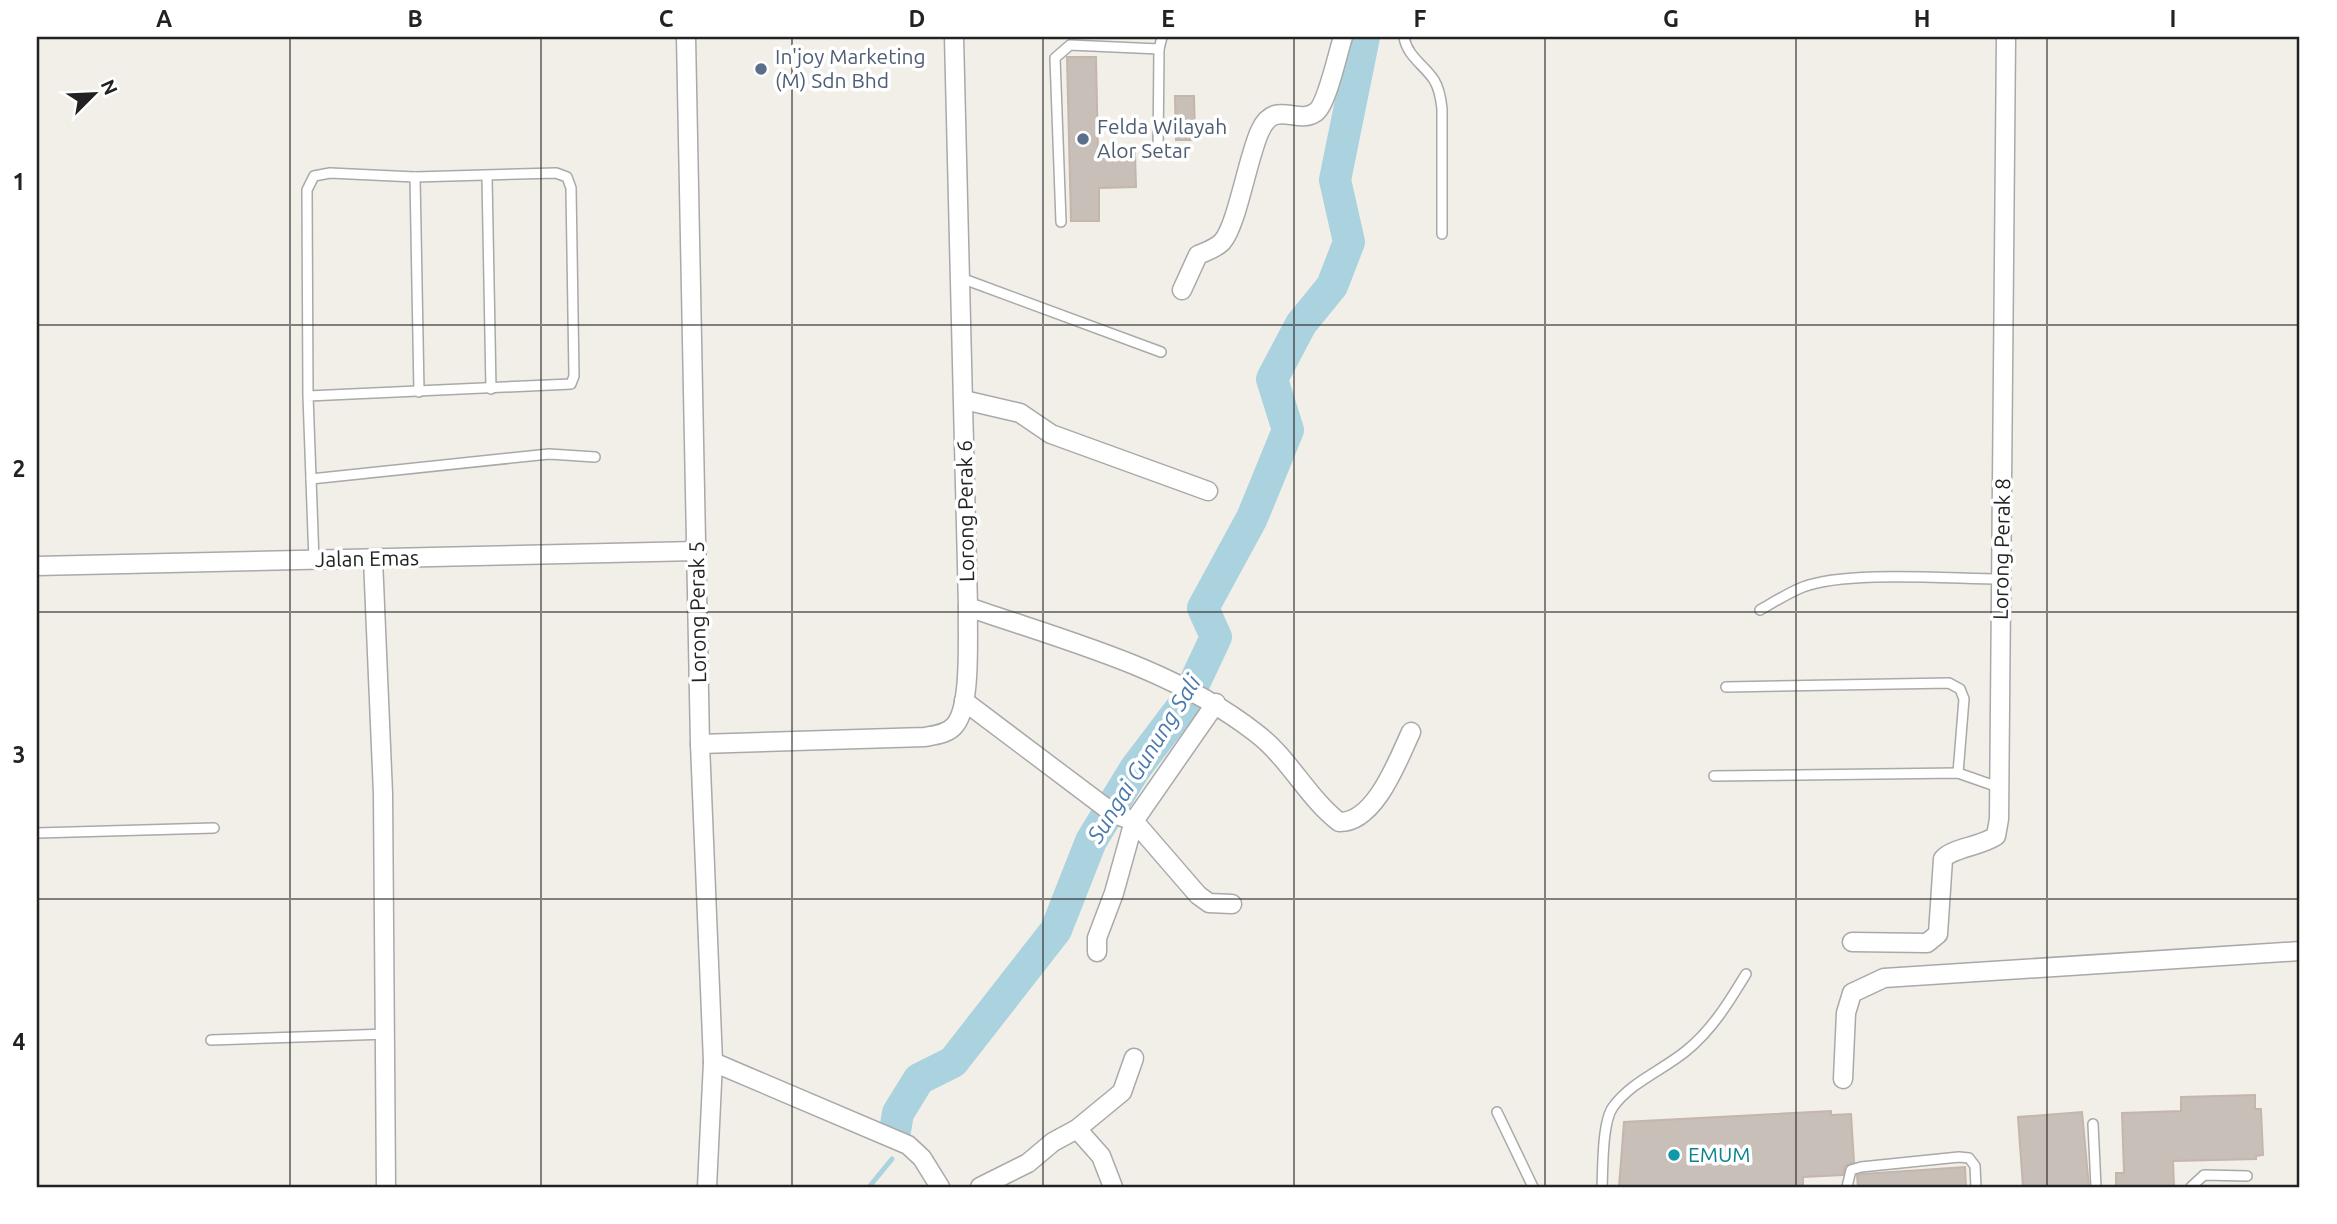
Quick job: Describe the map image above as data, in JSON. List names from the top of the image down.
{
  "streets": {
    "street": [
      "Lorong Perak 6",
      "Lorong Perak 8",
      "Jalan Emas",
      "Lorong Perak 5"
    ]
  },
  "crossings": [
    ["Lorong Perak 6", "Lorong Perak 5"],
    ["Jalan Emas", "Lorong Perak 5"]
  ],
  "water": ["Sungai Gunung Sali"],
  "places": ["In'joy Marketing (M) Sdn Bhd", "Felda Wilayah Alor Setar", "EMUM"],
  "north": "top right",
  "grid": {
    "columns": [
      "A",
      "B",
      "C",
      "D",
      "E",
      "F",
      "G",
      "H",
      "I"
    ],
    "rows": [
      "1",
      "2",
      "3",
      "4"
    ]
  }
}
